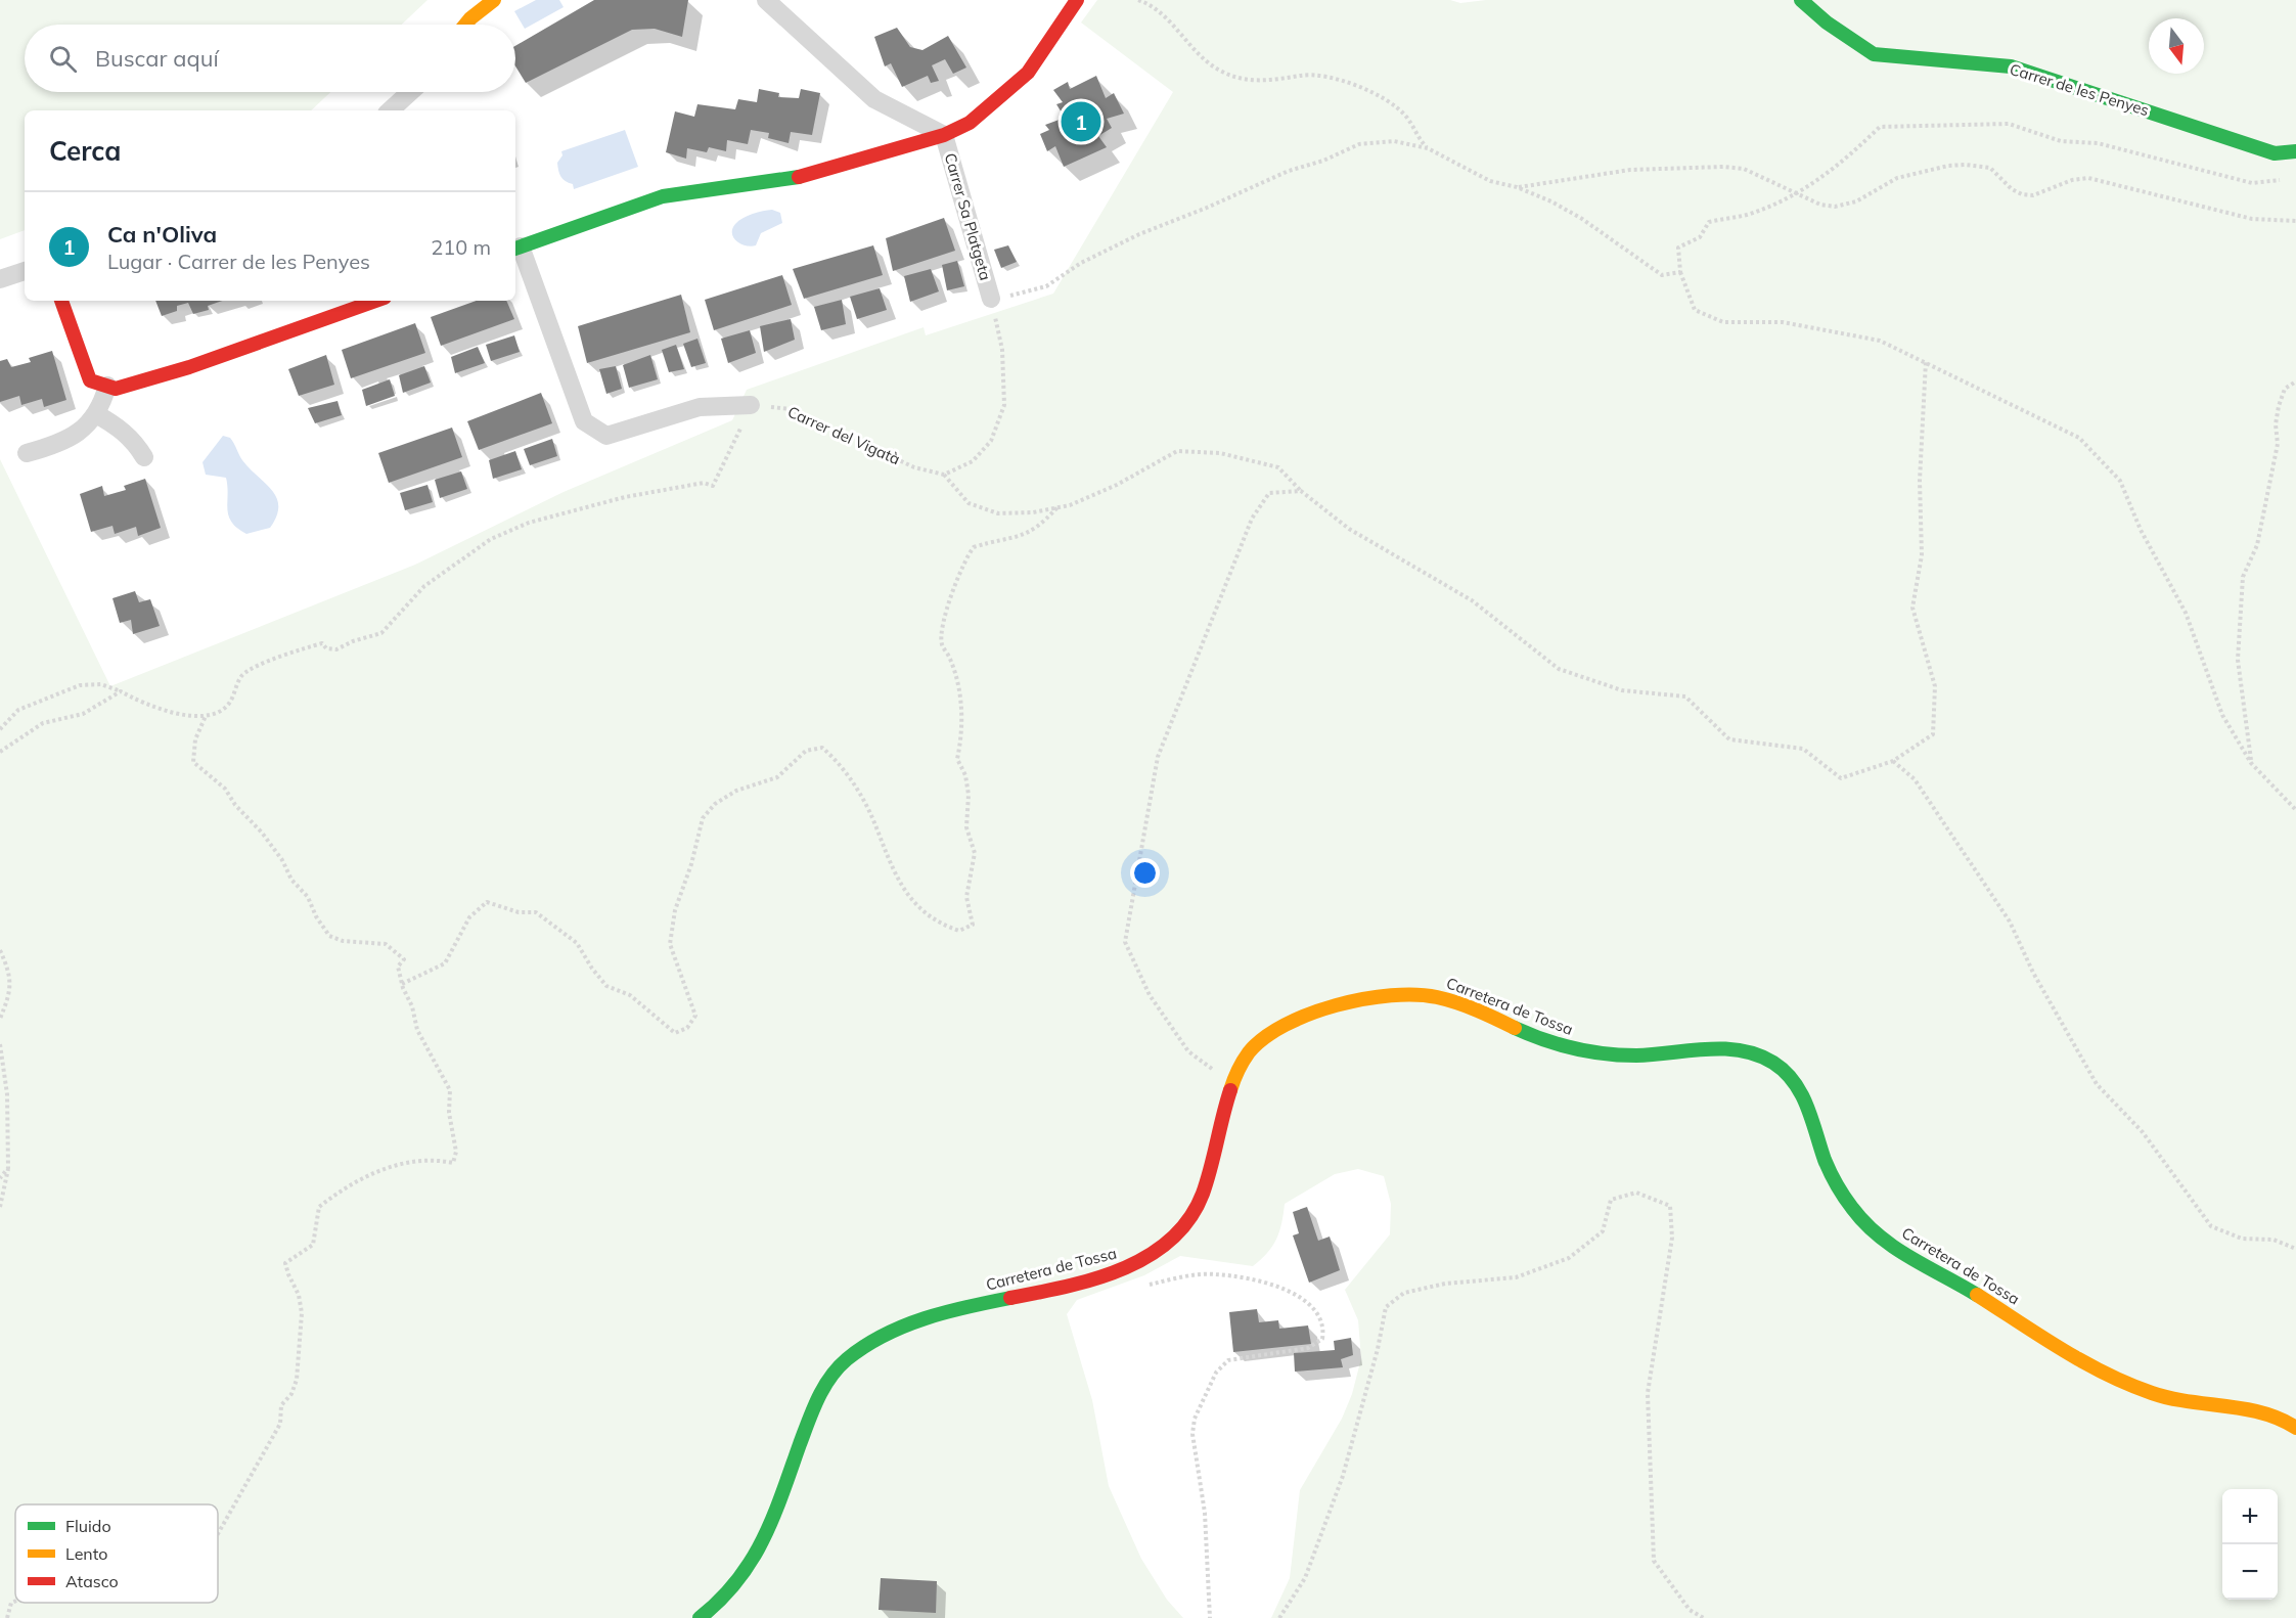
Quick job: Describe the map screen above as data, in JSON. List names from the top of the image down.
{
  "streets": {
    "main road": ["Carrer de les Penyes", "Carretera de Tossa"],
    "street": ["Carrer Sa Platgeta"],
    "path": ["Carrer del Vigatà"]
  },
  "legend": ["Fluido", "Lento", "Atasco"],
  "north": "bottom",
  "page": {
    "search": "Buscar aquí",
    "pins": "1",
    "heading": "Cerca",
    "list": [
      {
        "mark": "1",
        "name": "Ca n'Oliva",
        "note": "Lugar · Carrer de les Penyes",
        "value": "210 m"
      }
    ],
    "map_buttons": ["+", "−"]
  }
}
